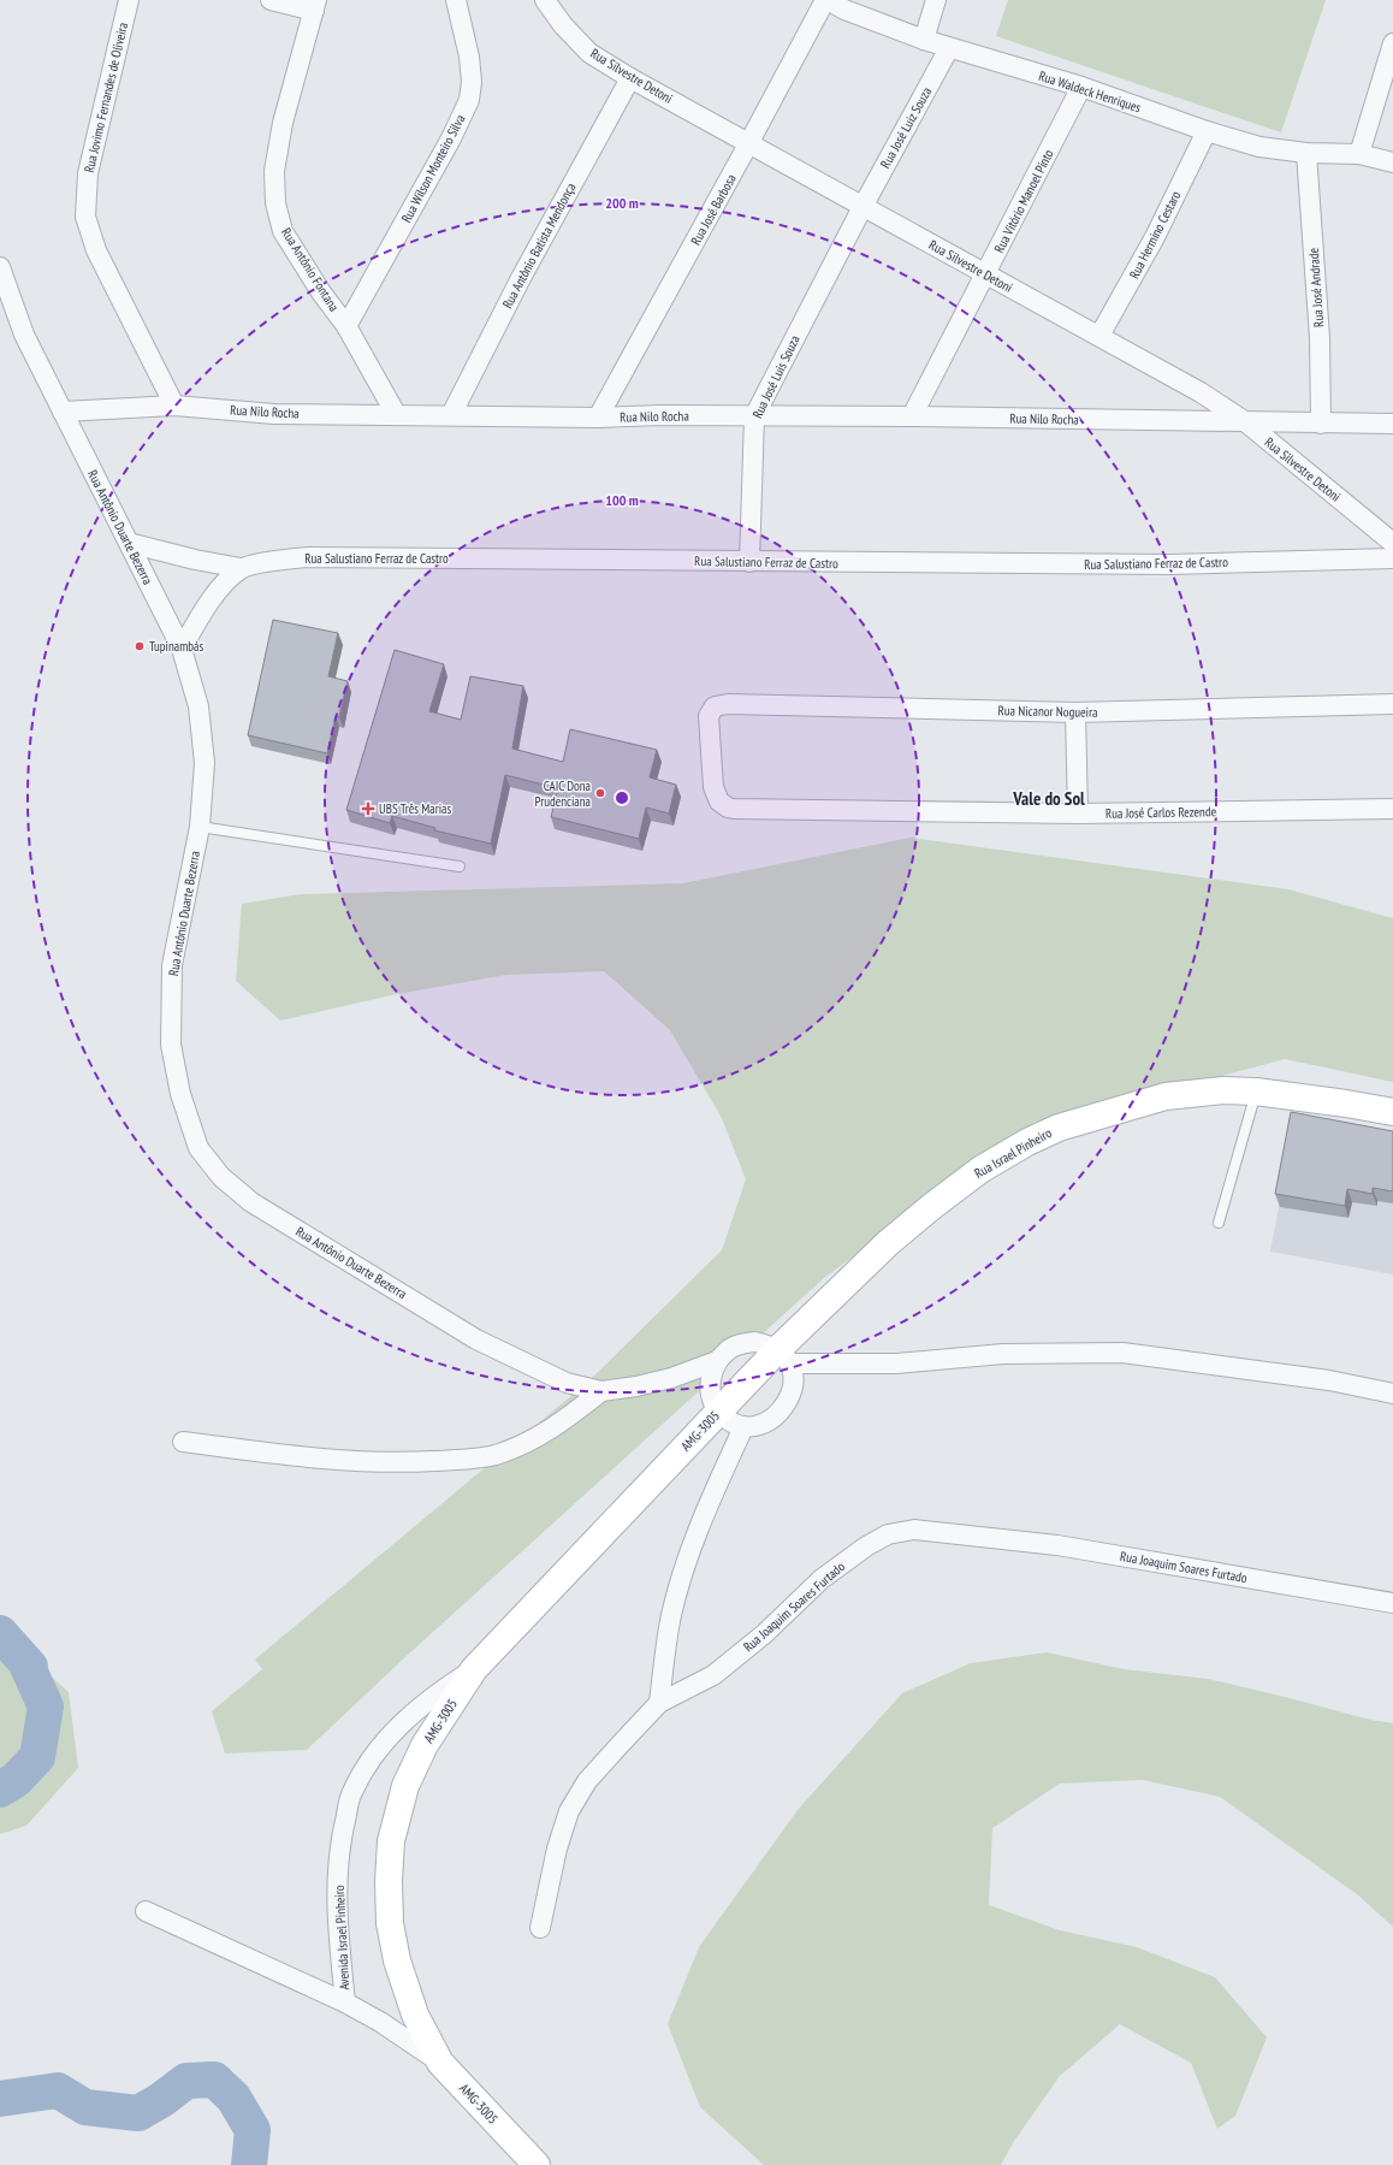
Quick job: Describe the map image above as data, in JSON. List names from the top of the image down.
{
  "streets": {
    "main road": ["Rua Israel Pinheiro", "AMG-3005"],
    "street": [
      "Rua Silvestre Detoni",
      "Rua Waldeck Henriques",
      "Rua Jovimo Fernandes de Oliveira",
      "Rua José Luiz Souza",
      "Rua Wilson Monteiro Silva",
      "Rua Vitório Manoel Pinto",
      "Rua José Barbosa",
      "Rua Hermino Cestaro",
      "Rua Antônio Batista Mendonça",
      "Rua Antônio Fontana",
      "Rua José Andrade",
      "Rua José Luis Souza",
      "Rua Nilo Rocha",
      "Rua Antônio Duarte Bezerra",
      "Rua Salustiano Ferraz de Castro",
      "Rua Nicanor Nogueira",
      "Rua José Carlos Rezende",
      "Rua Joaquim Soares Furtado",
      "Avenida Israel Pinheiro"
    ]
  },
  "crossings": [
    ["Rua Silvestre Detoni", "Rua José Luiz Souza"],
    ["Rua Silvestre Detoni", "Rua Vitório Manoel Pinto"],
    ["Rua Silvestre Detoni", "Rua José Barbosa"],
    ["Rua Silvestre Detoni", "Rua Hermino Cestaro"],
    ["Rua Silvestre Detoni", "Rua Antônio Batista Mendonça"],
    ["Rua Silvestre Detoni", "Rua José Luis Souza"],
    ["Rua Silvestre Detoni", "Rua Nilo Rocha"],
    ["Rua Waldeck Henriques", "Rua José Luiz Souza"],
    ["Rua Waldeck Henriques", "Rua Vitório Manoel Pinto"],
    ["Rua Waldeck Henriques", "Rua José Barbosa"],
    ["Rua Waldeck Henriques", "Rua Hermino Cestaro"],
    ["Rua Waldeck Henriques", "Rua José Andrade"],
    ["Rua Jovimo Fernandes de Oliveira", "Rua Nilo Rocha"],
    ["Rua José Luiz Souza", "Rua José Luis Souza"],
    ["Rua Wilson Monteiro Silva", "Rua Antônio Fontana"],
    ["Rua Vitório Manoel Pinto", "Rua Nilo Rocha"],
    ["Rua José Barbosa", "Rua Nilo Rocha"],
    ["Rua Antônio Batista Mendonça", "Rua Nilo Rocha"],
    ["Rua Antônio Fontana", "Rua Nilo Rocha"],
    ["Rua José Andrade", "Rua Nilo Rocha"],
    ["Rua José Luis Souza", "Rua Nilo Rocha"],
    ["Rua José Luis Souza", "Rua Salustiano Ferraz de Castro"],
    ["Rua Nilo Rocha", "Rua Antônio Duarte Bezerra"],
    ["Rua Antônio Duarte Bezerra", "Rua Israel Pinheiro"],
    ["Rua Antônio Duarte Bezerra", "AMG-3005"],
    ["Rua Nicanor Nogueira", "Rua José Carlos Rezende"],
    ["Rua Israel Pinheiro", "AMG-3005"],
    ["AMG-3005", "Avenida Israel Pinheiro"]
  ],
  "districts": ["Vale do Sol"],
  "places": {
    "other": ["Tupinambás", "CAIC Dona Prudenciana"],
    "health": ["UBS Três Marias"]
  },
  "rings": ["200 m", "100 m"]
}
